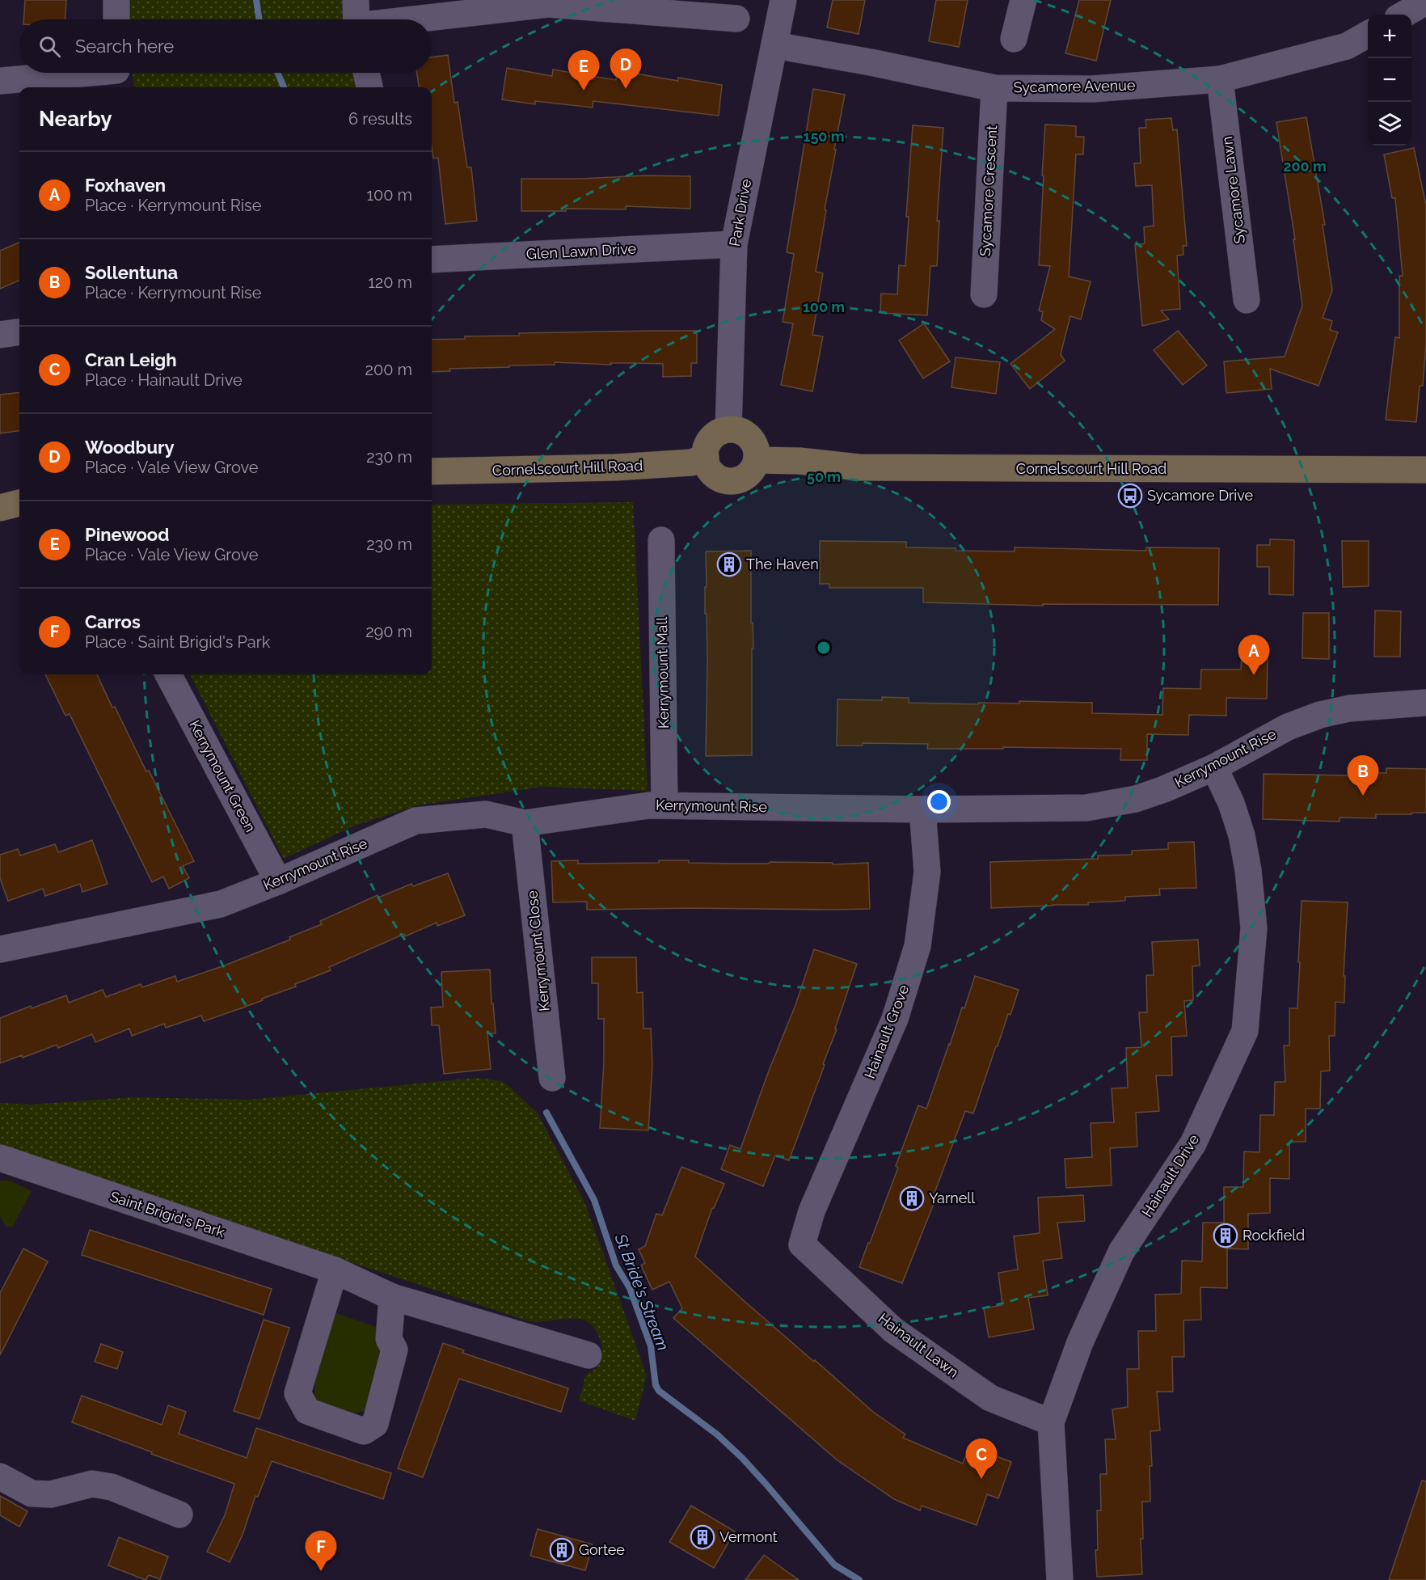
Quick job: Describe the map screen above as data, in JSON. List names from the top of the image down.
{
  "streets": {
    "main road": ["Cornelscourt Hill Road"],
    "street": [
      "Sycamore Avenue",
      "Sycamore Lawn",
      "Sycamore Crescent",
      "Park Drive",
      "Glen Lawn Drive",
      "Kerrymount Mall",
      "Kerrymount Rise",
      "Kerrymount Green",
      "Kerrymount Close",
      "Hainault Grove",
      "Hainault Drive",
      "Saint Brigid's Park",
      "Hainault Lawn"
    ]
  },
  "crossings": [
    ["Sycamore Avenue", "Sycamore Lawn"],
    ["Sycamore Avenue", "Sycamore Crescent"],
    ["Sycamore Avenue", "Park Drive"],
    ["Park Drive", "Glen Lawn Drive"],
    ["Park Drive", "Cornelscourt Hill Road"],
    ["Kerrymount Mall", "Kerrymount Rise"],
    ["Kerrymount Rise", "Kerrymount Green"],
    ["Kerrymount Rise", "Kerrymount Close"],
    ["Kerrymount Rise", "Hainault Grove"],
    ["Kerrymount Rise", "Hainault Drive"],
    ["Hainault Grove", "Hainault Lawn"],
    ["Hainault Drive", "Hainault Lawn"]
  ],
  "water": ["St Bride's Stream"],
  "places": {
    "bus stop": ["Sycamore Drive"],
    "building": [
      "The Haven",
      "Yarnell",
      "Rockfield",
      "Vermont",
      "Gortee"
    ]
  },
  "page": {
    "map_buttons": ["+", "−"],
    "search": "Search here",
    "pins": [
      "D",
      "E",
      "A",
      "B",
      "C",
      "F"
    ],
    "heading": ["Nearby", "6 results"],
    "list": [
      {
        "mark": "A",
        "name": "Foxhaven",
        "note": "Place · Kerrymount Rise",
        "value": "100 m"
      },
      {
        "mark": "B",
        "name": "Sollentuna",
        "note": "Place · Kerrymount Rise",
        "value": "120 m"
      },
      {
        "mark": "C",
        "name": "Cran Leigh",
        "note": "Place · Hainault Drive",
        "value": "200 m"
      },
      {
        "mark": "D",
        "name": "Woodbury",
        "note": "Place · Vale View Grove",
        "value": "230 m"
      },
      {
        "mark": "E",
        "name": "Pinewood",
        "note": "Place · Vale View Grove",
        "value": "230 m"
      },
      {
        "mark": "F",
        "name": "Carros",
        "note": "Place · Saint Brigid's Park",
        "value": "290 m"
      }
    ]
  },
  "rings": [
    "150 m",
    "200 m",
    "100 m",
    "50 m"
  ]
}
